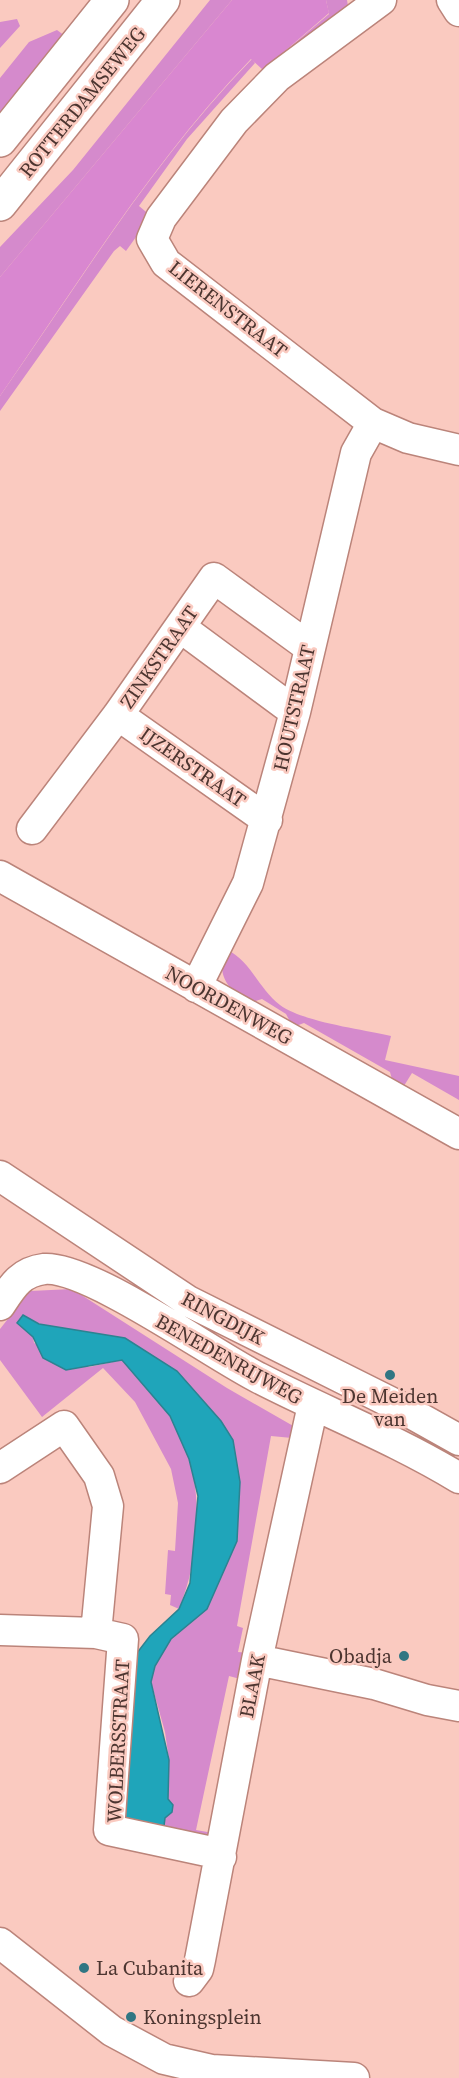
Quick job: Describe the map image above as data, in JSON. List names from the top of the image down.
{
  "streets": {
    "main road": ["ROTTERDAMSEWEG"],
    "street": [
      "LIERENSTRAAT",
      "ZINKSTRAAT",
      "HOUTSTRAAT",
      "IJZERSTRAAT",
      "NOORDENWEG",
      "RINGDIJK",
      "BENEDENRIJWEG",
      "BLAAK",
      "WOLBERSSTRAAT"
    ]
  },
  "crossings": [
    ["LIERENSTRAAT", "HOUTSTRAAT"],
    ["ZINKSTRAAT", "HOUTSTRAAT"],
    ["ZINKSTRAAT", "IJZERSTRAAT"],
    ["HOUTSTRAAT", "IJZERSTRAAT"],
    ["HOUTSTRAAT", "NOORDENWEG"],
    ["BENEDENRIJWEG", "BLAAK"],
    ["BLAAK", "WOLBERSSTRAAT"]
  ],
  "places": [
    "De Meiden van",
    "Obadja",
    "La Cubanita",
    "Koningsplein"
  ]
}
